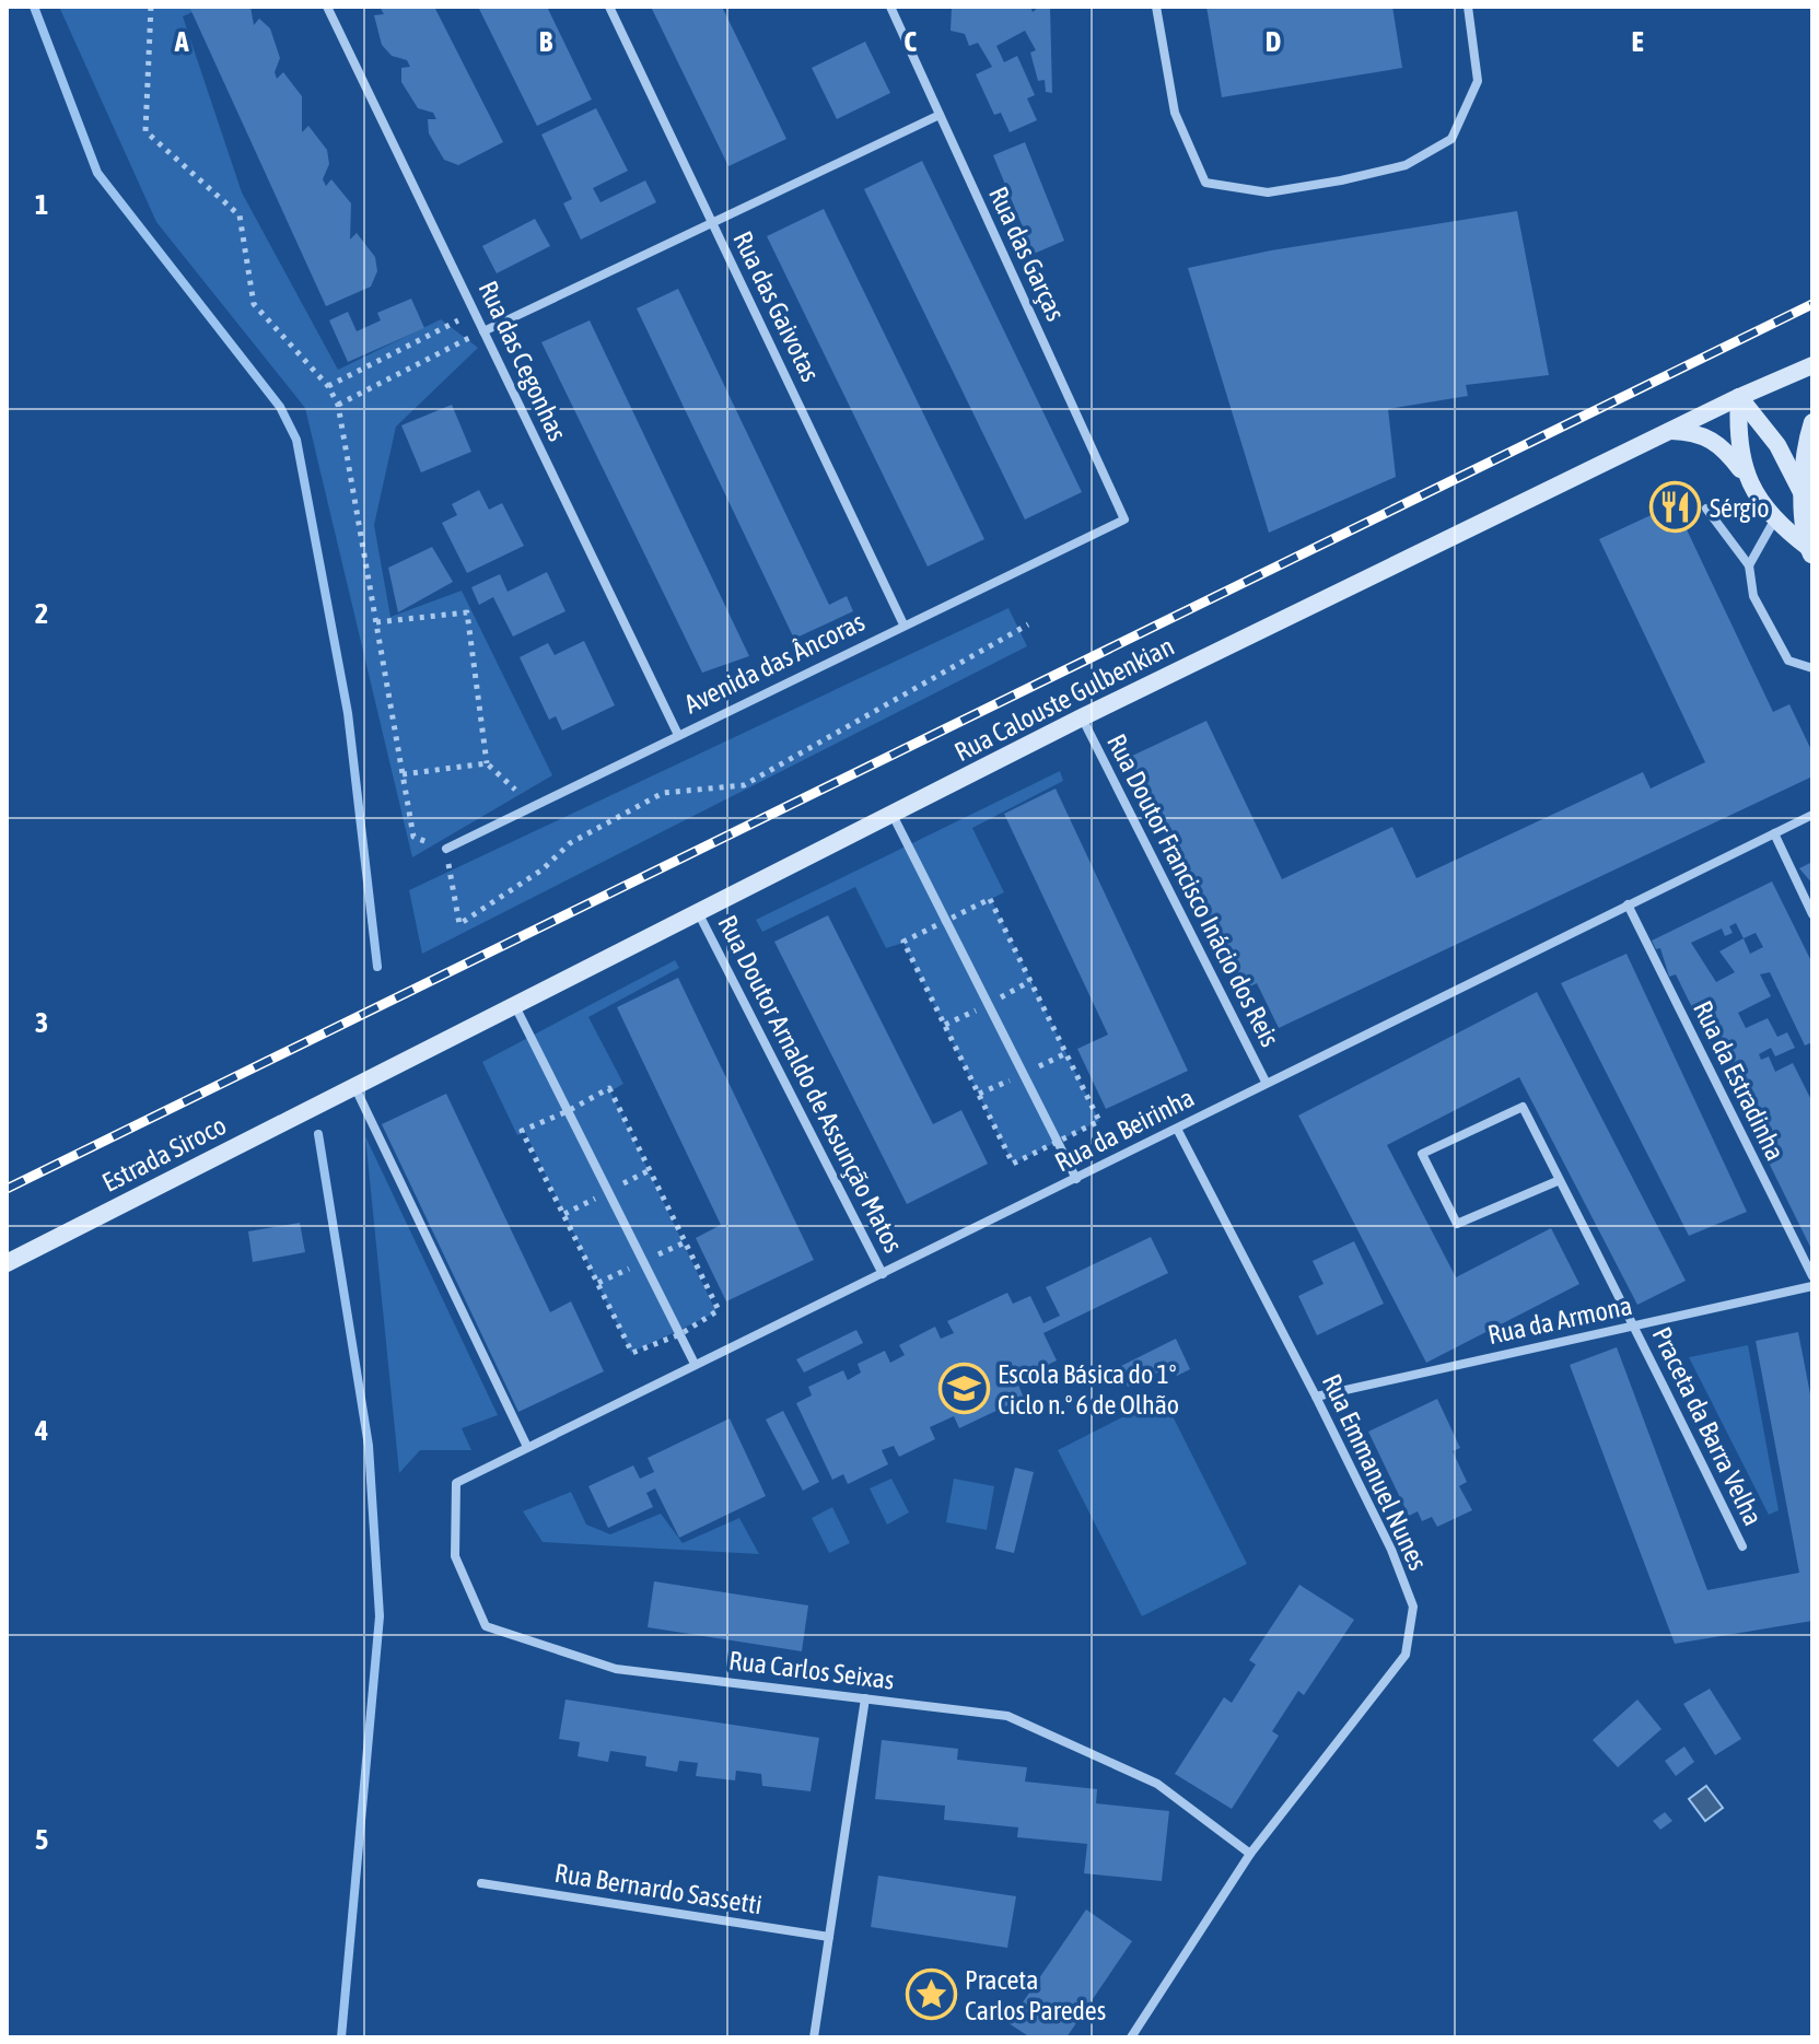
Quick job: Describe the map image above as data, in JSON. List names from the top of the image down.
{
  "streets": {
    "street": [
      "Rua das Garças",
      "Rua das Gaivotas",
      "Rua das Cegonhas",
      "Avenida das Âncoras",
      "Rua Calouste Gulbenkian",
      "Rua Doutor Francisco Inácio dos Reis",
      "Rua da Estradinha",
      "Rua Doutor Arnaldo de Assunção Matos",
      "Rua da Beirinha",
      "Estrada Siroco",
      "Rua da Armona",
      "Praceta da Barra Velha",
      "Rua Emmanuel Nunes",
      "Rua Carlos Seixas",
      "Rua Bernardo Sassetti"
    ]
  },
  "crossings": [
    ["Rua das Garças", "Avenida das Âncoras"],
    ["Rua das Gaivotas", "Avenida das Âncoras"],
    ["Rua das Cegonhas", "Avenida das Âncoras"],
    ["Rua Calouste Gulbenkian", "Rua Doutor Francisco Inácio dos Reis"],
    ["Rua Calouste Gulbenkian", "Rua Doutor Arnaldo de Assunção Matos"],
    ["Rua Calouste Gulbenkian", "Estrada Siroco"],
    ["Rua Doutor Francisco Inácio dos Reis", "Rua da Beirinha"],
    ["Rua da Estradinha", "Rua da Beirinha"],
    ["Rua Doutor Arnaldo de Assunção Matos", "Rua da Beirinha"],
    ["Rua da Beirinha", "Rua Emmanuel Nunes"],
    ["Rua da Beirinha", "Rua Carlos Seixas"],
    ["Rua da Armona", "Praceta da Barra Velha"],
    ["Rua da Armona", "Rua Emmanuel Nunes"],
    ["Rua Emmanuel Nunes", "Rua Carlos Seixas"]
  ],
  "places": {
    "restaurant": ["Sérgio"],
    "school or university": ["Escola Básica do 1º Ciclo n.º 6 de Olhão"],
    "place": ["Praceta Carlos Paredes"]
  },
  "grid": {
    "columns": [
      "A",
      "B",
      "C",
      "D",
      "E"
    ],
    "rows": [
      "1",
      "2",
      "3",
      "4",
      "5"
    ]
  }
}
